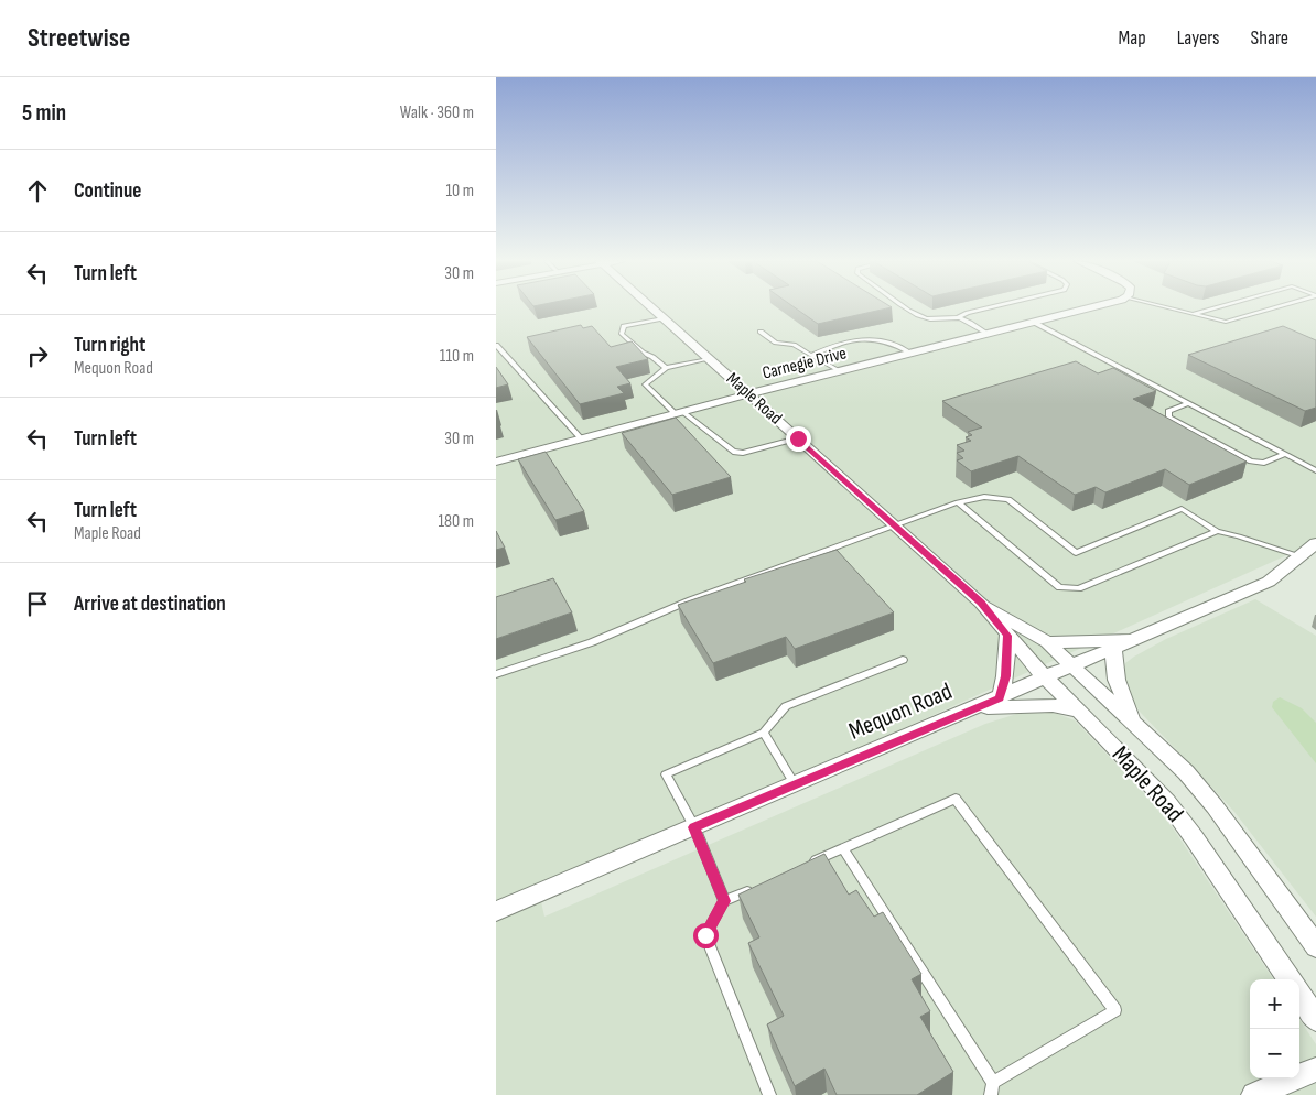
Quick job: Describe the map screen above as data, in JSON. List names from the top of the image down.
{
  "streets": {
    "street": ["Carnegie Drive", "Maple Road", "Mequon Road"]
  },
  "crossings": [
    ["Carnegie Drive", "Maple Road"],
    ["Maple Road", "Mequon Road"]
  ],
  "page": {
    "header": "Streetwise",
    "nav": ["Map", "Layers", "Share"],
    "heading": ["5 min", "Walk · 360 m"],
    "list": [
      ["Continue", "10 m"],
      ["Turn left", "30 m"],
      ["Turn right", "Mequon Road", "110 m"],
      ["Turn left", "30 m"],
      ["Turn left", "Maple Road", "180 m"],
      "Arrive at destination"
    ],
    "map_buttons": ["+", "−"]
  }
}
